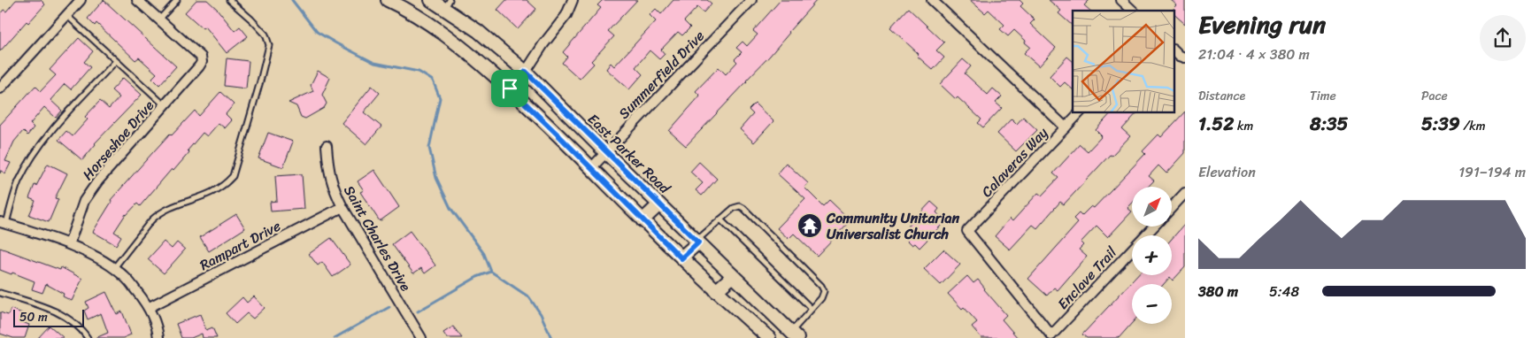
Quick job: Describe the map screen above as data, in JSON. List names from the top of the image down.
{
  "streets": {
    "main road": ["East Parker Road"],
    "street": [
      "Summerfield Drive",
      "Horseshoe Drive",
      "Calaveras Way",
      "Saint Charles Drive",
      "Rampart Drive",
      "Enclave Trail"
    ]
  },
  "crossings": [
    ["Summerfield Drive", "East Parker Road"],
    ["Calaveras Way", "Enclave Trail"],
    ["Saint Charles Drive", "Rampart Drive"]
  ],
  "places": {
    "temple": ["Community Unitarian Universalist Church"]
  },
  "scale_bar": "50 m",
  "north": "top right",
  "page": {
    "heading": ["Evening run", "21:04 · 4 × 380 m"],
    "stats": [
      ["Distance", "1.52 km"],
      ["Time", "8:35"],
      ["Pace", "5:39 /km"]
    ],
    "chart": ["Elevation", "191–194 m"],
    "map_buttons": ["+", "−"],
    "list": [
      {
        "name": "380 m",
        "note": "5:48"
      }
    ],
    "scale": "50 m"
  }
}
